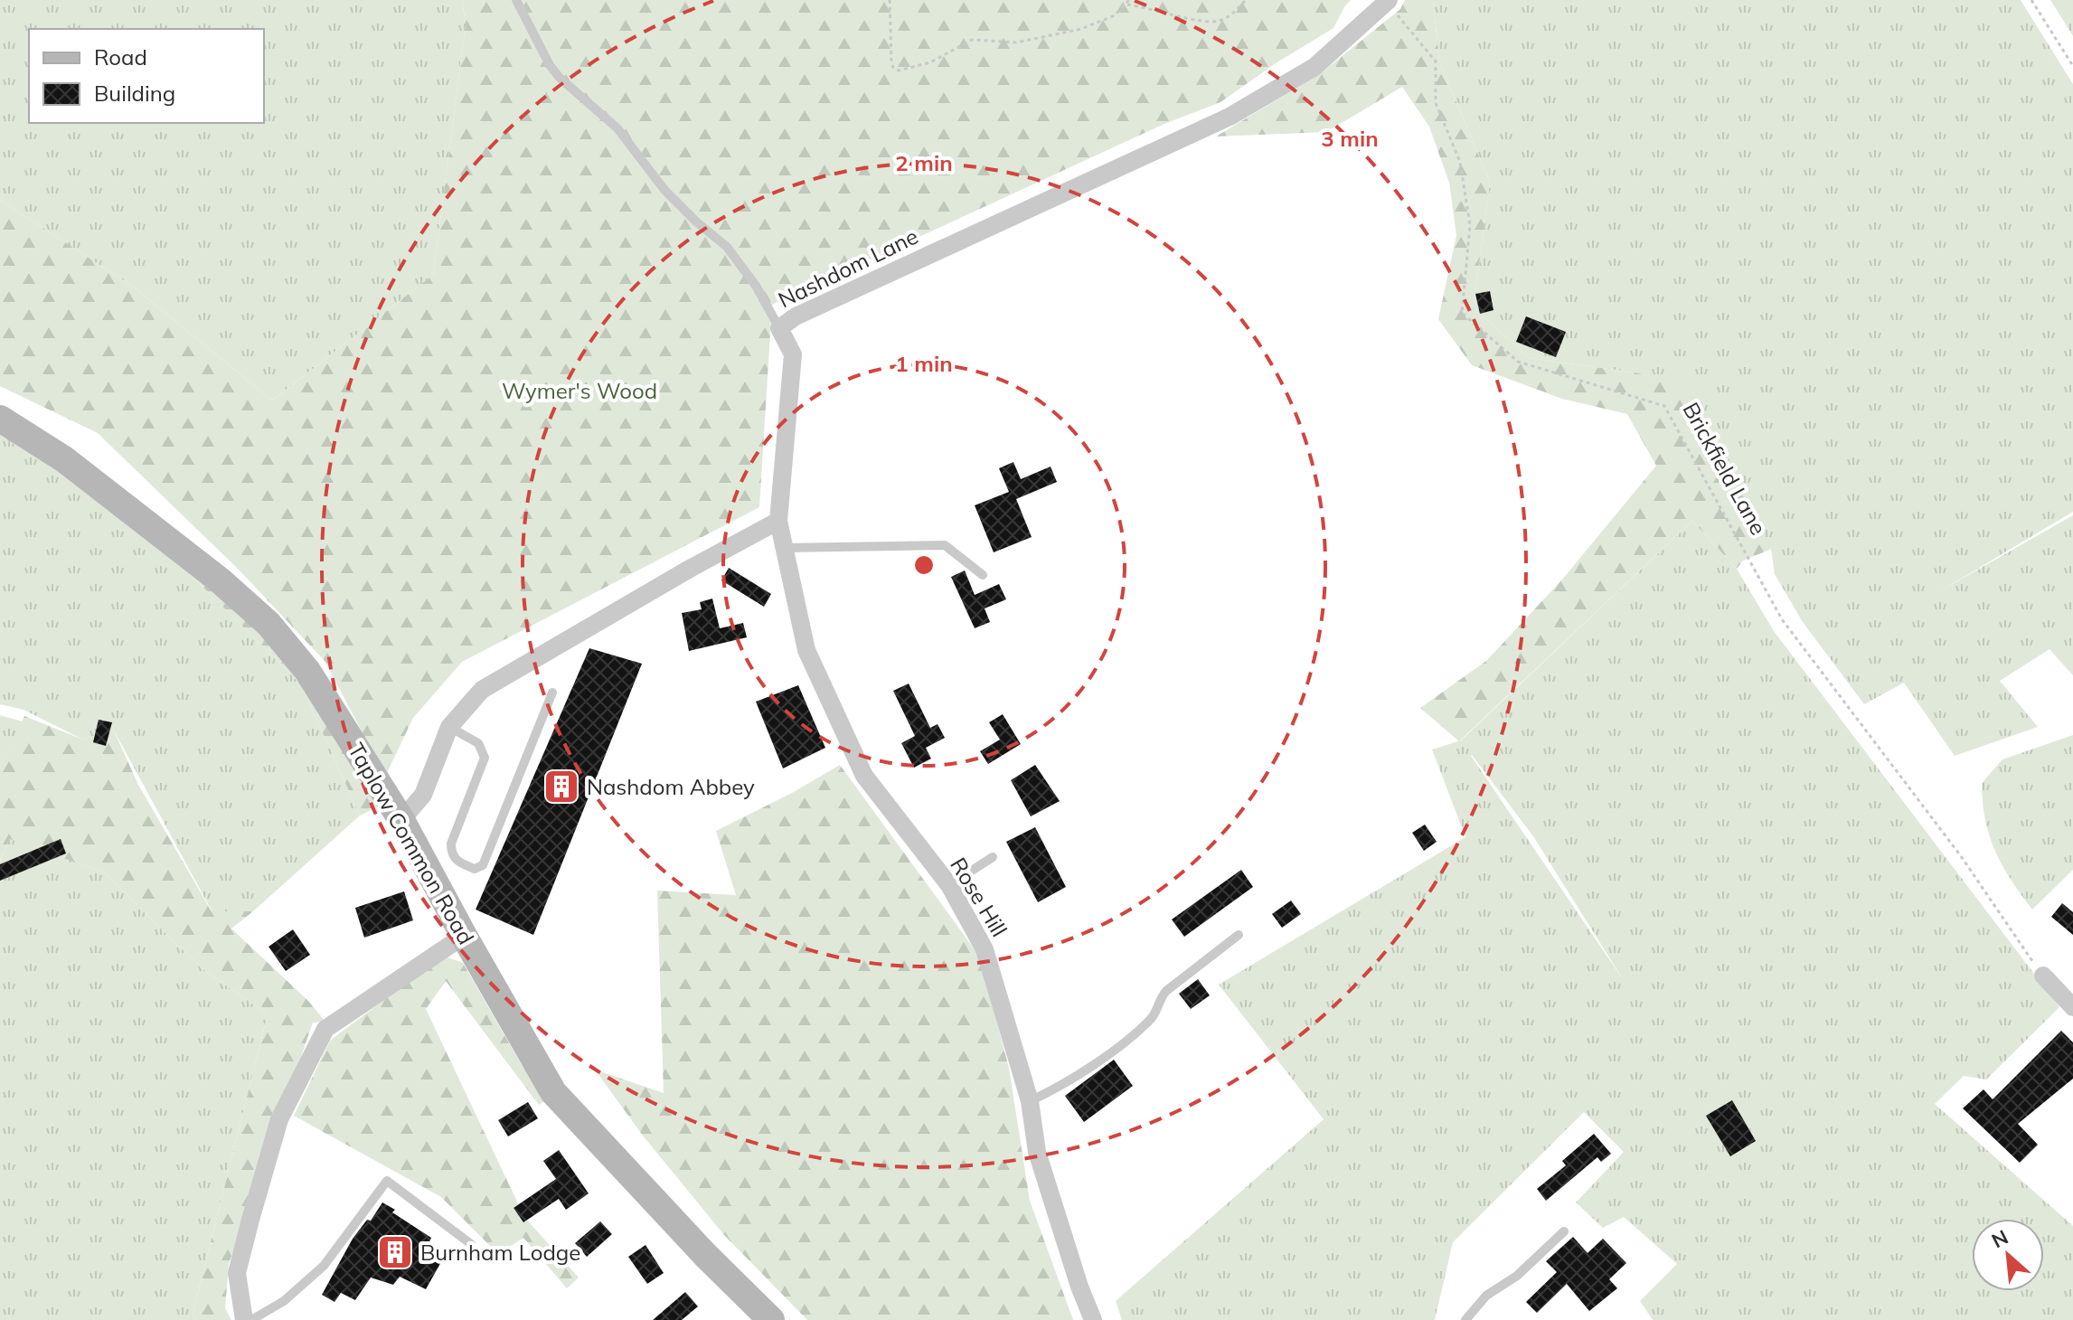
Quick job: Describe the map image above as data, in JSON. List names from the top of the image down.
{
  "streets": {
    "street": ["Nashdom Lane", "Taplow Common Road", "Rose Hill"],
    "path": ["Brickfield Lane"]
  },
  "crossings": [
    ["Nashdom Lane", "Brickfield Lane"],
    ["Nashdom Lane", "Rose Hill"]
  ],
  "parks": ["Wymer's Wood"],
  "places": {
    "building": ["Nashdom Abbey", "Burnham Lodge"]
  },
  "legend": ["Road", "Building"],
  "north": "top left",
  "rings": ["3 min", "2 min", "1 min"]
}
